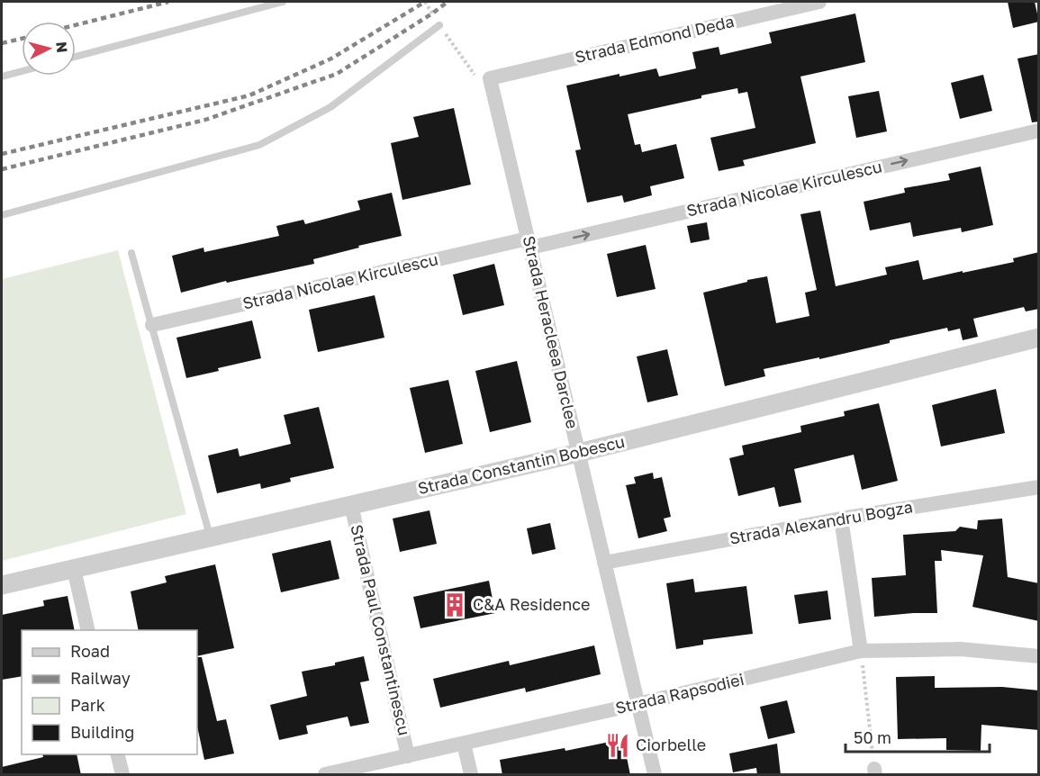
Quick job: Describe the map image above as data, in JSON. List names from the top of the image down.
{
  "streets": {
    "street": [
      "Strada Edmond Deda",
      "Strada Nicolae Kirculescu",
      "Strada Heracleea Darclee",
      "Strada Constantin Bobescu",
      "Strada Alexandru Bogza",
      "Strada Paul Constantinescu",
      "Strada Rapsodiei"
    ]
  },
  "crossings": [
    ["Strada Edmond Deda", "Strada Heracleea Darclee"],
    ["Strada Nicolae Kirculescu", "Strada Heracleea Darclee"],
    ["Strada Heracleea Darclee", "Strada Constantin Bobescu"],
    ["Strada Heracleea Darclee", "Strada Alexandru Bogza"],
    ["Strada Heracleea Darclee", "Strada Rapsodiei"],
    ["Strada Constantin Bobescu", "Strada Paul Constantinescu"],
    ["Strada Paul Constantinescu", "Strada Rapsodiei"]
  ],
  "one_way": ["Strada Nicolae Kirculescu"],
  "places": {
    "building": ["C&A Residence"],
    "restaurant": ["Ciorbelle"]
  },
  "legend": [
    "Road",
    "Railway",
    "Park",
    "Building"
  ],
  "scale_bar": "50 m",
  "north": "right"
}
